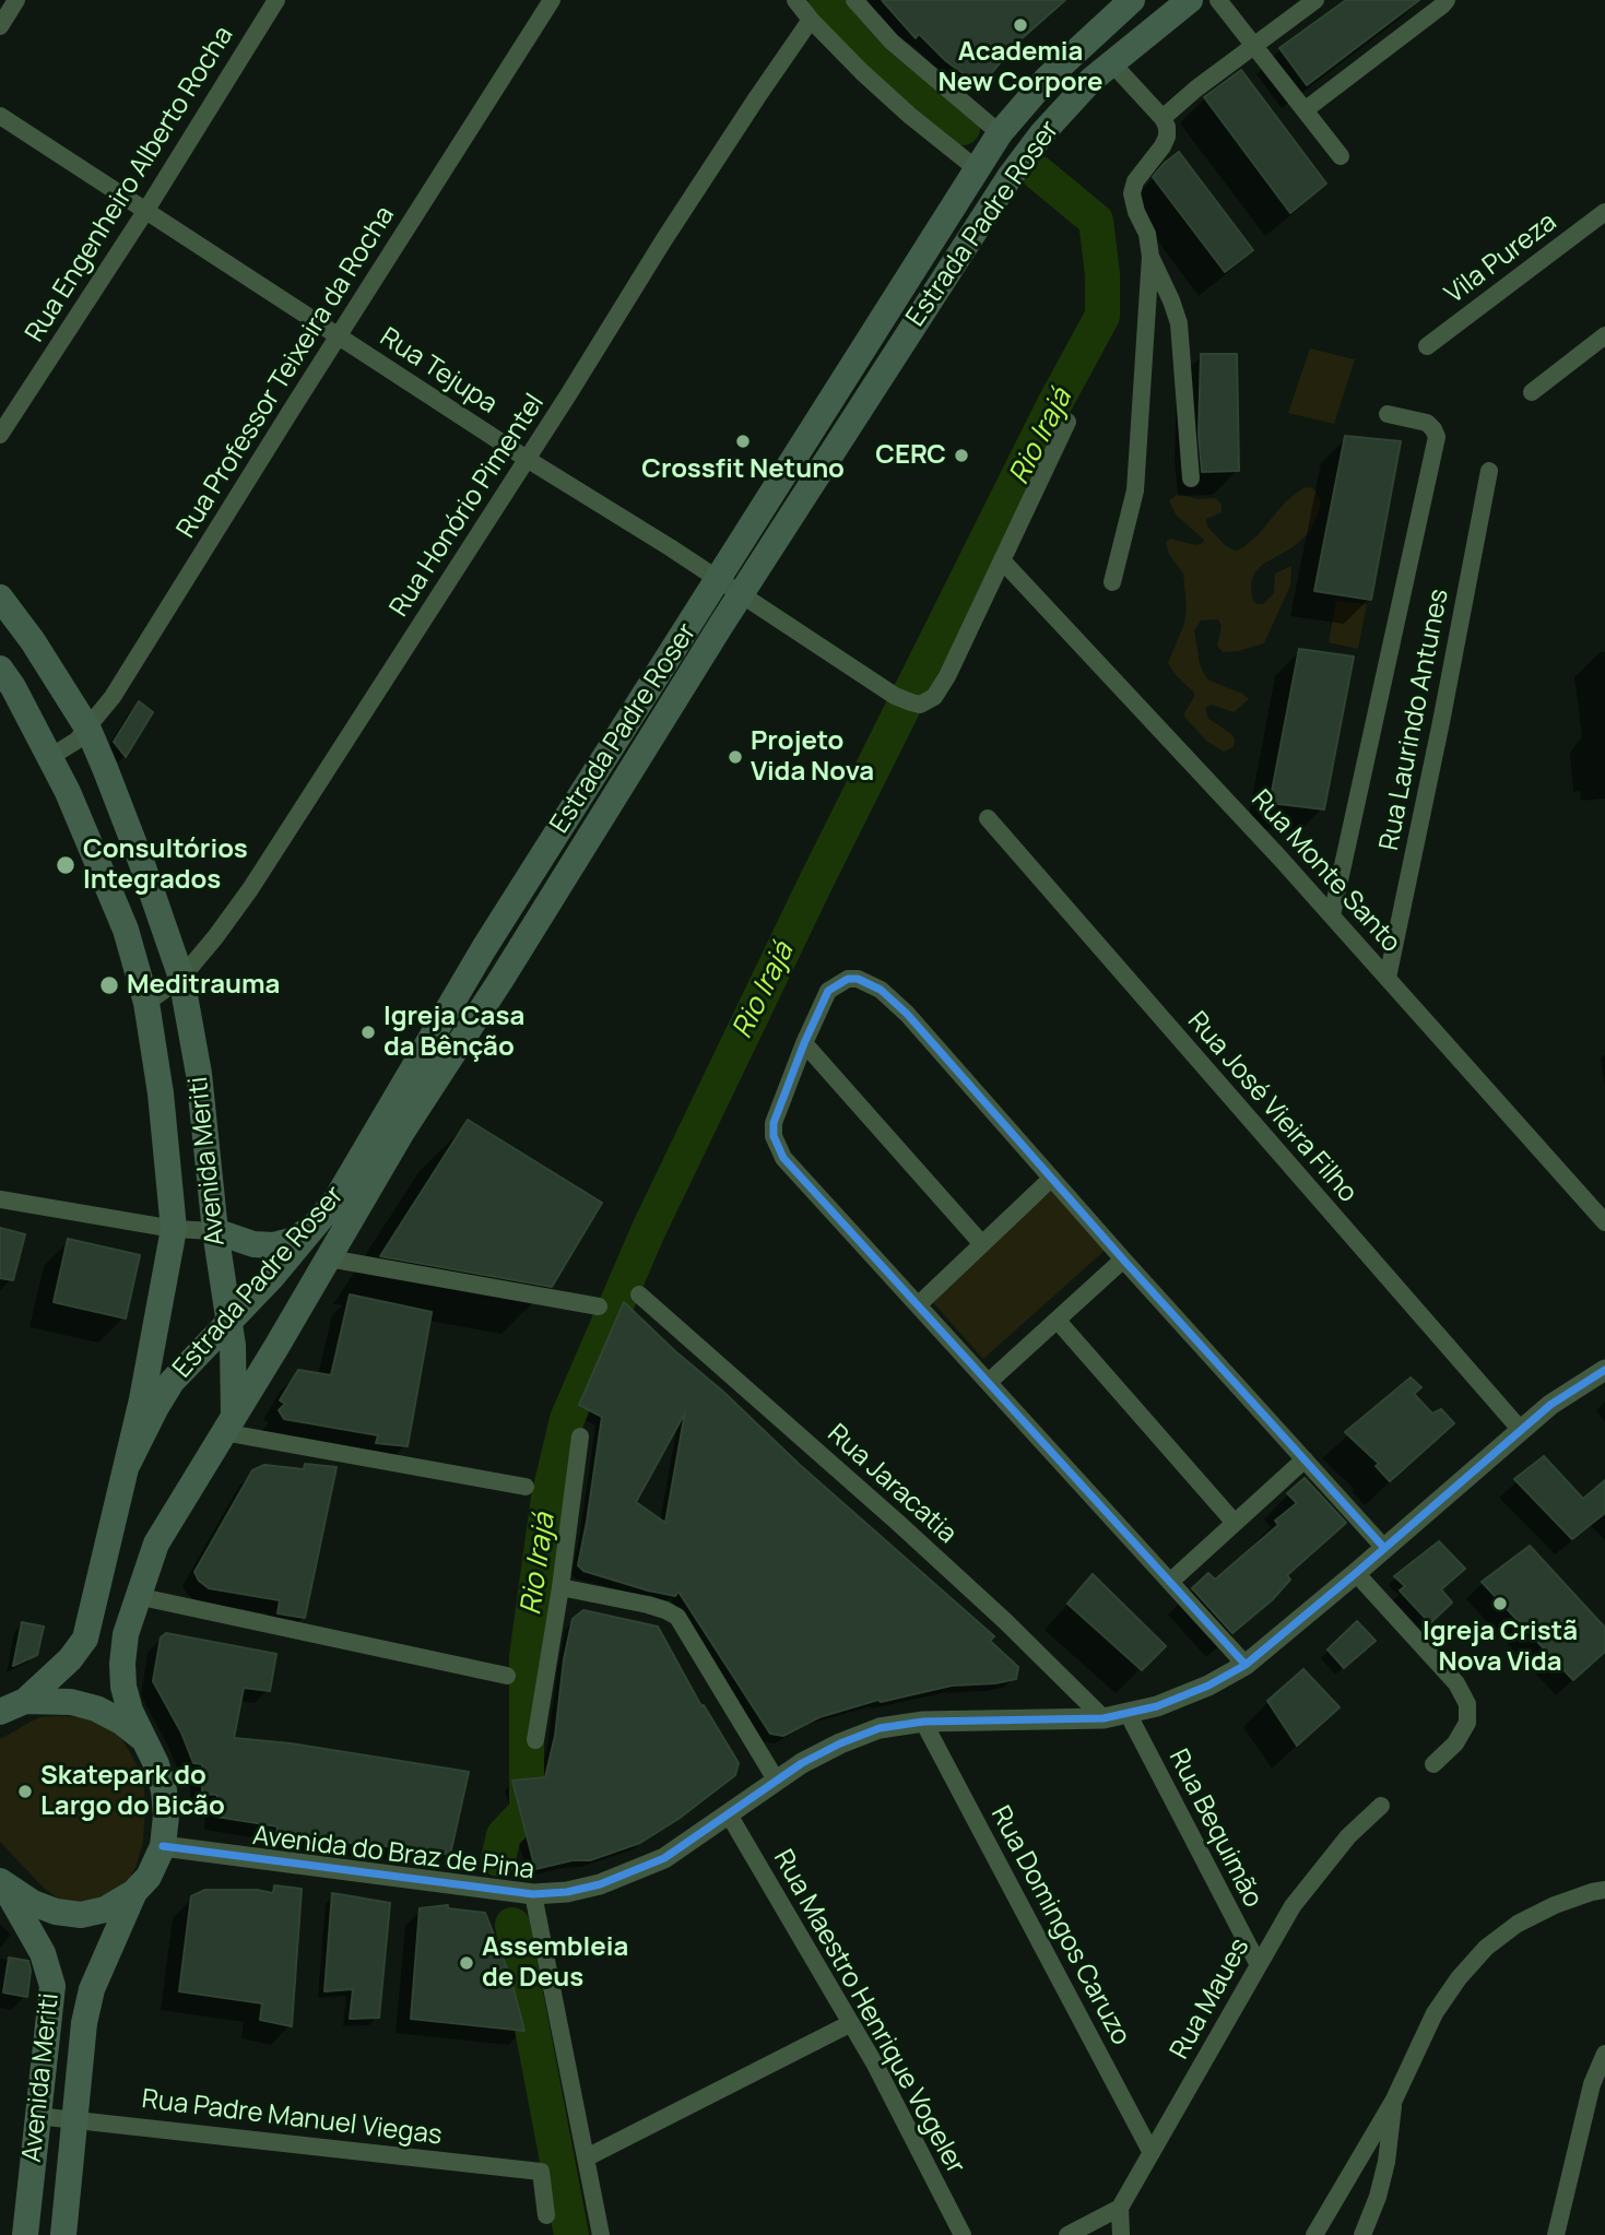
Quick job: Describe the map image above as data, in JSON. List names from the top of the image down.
{
  "streets": {
    "main road": ["Estrada Padre Roser", "Avenida Meriti"],
    "street": [
      "Rua Engenheiro Alberto Rocha",
      "Vila Pureza",
      "Rua Tejupa",
      "Rua Professor Teixeira da Rocha",
      "Rua Honório Pimentel",
      "Rua Laurindo Antunes",
      "Rua Monte Santo",
      "Rua José Vieira Filho",
      "Rua Jaracatia",
      "Rua Bequimão",
      "Avenida do Braz de Pina",
      "Rua Domingos Caruzo",
      "Rua Maues",
      "Rua Maestro Henrique Vogeler",
      "Rua Padre Manuel Viegas"
    ]
  },
  "crossings": [
    ["Rua Engenheiro Alberto Rocha", "Rua Tejupa"],
    ["Estrada Padre Roser", "Rua Tejupa"],
    ["Estrada Padre Roser", "Avenida Meriti"],
    ["Rua Tejupa", "Rua Professor Teixeira da Rocha"],
    ["Rua Tejupa", "Rua Honório Pimentel"],
    ["Rua Tejupa", "Rua Monte Santo"],
    ["Rua Professor Teixeira da Rocha", "Avenida Meriti"],
    ["Rua Honório Pimentel", "Avenida Meriti"],
    ["Rua Laurindo Antunes", "Rua Monte Santo"],
    ["Rua José Vieira Filho", "Avenida do Braz de Pina"],
    ["Avenida Meriti", "Avenida do Braz de Pina"],
    ["Avenida Meriti", "Rua Padre Manuel Viegas"],
    ["Rua Jaracatia", "Avenida do Braz de Pina"],
    ["Rua Bequimão", "Avenida do Braz de Pina"],
    ["Rua Bequimão", "Rua Maues"],
    ["Avenida do Braz de Pina", "Rua Domingos Caruzo"],
    ["Avenida do Braz de Pina", "Rua Maestro Henrique Vogeler"],
    ["Rua Domingos Caruzo", "Rua Maues"]
  ],
  "water": ["Rio Irajá"],
  "places": [
    "Academia New Corpore",
    "Crossfit Netuno",
    "CERC",
    "Projeto Vida Nova",
    "Consultórios Integrados",
    "Meditrauma",
    "Igreja Casa da Bênção",
    "Igreja Cristã Nova Vida",
    "Skatepark do Largo do Bicão",
    "Assembleia de Deus"
  ]
}
